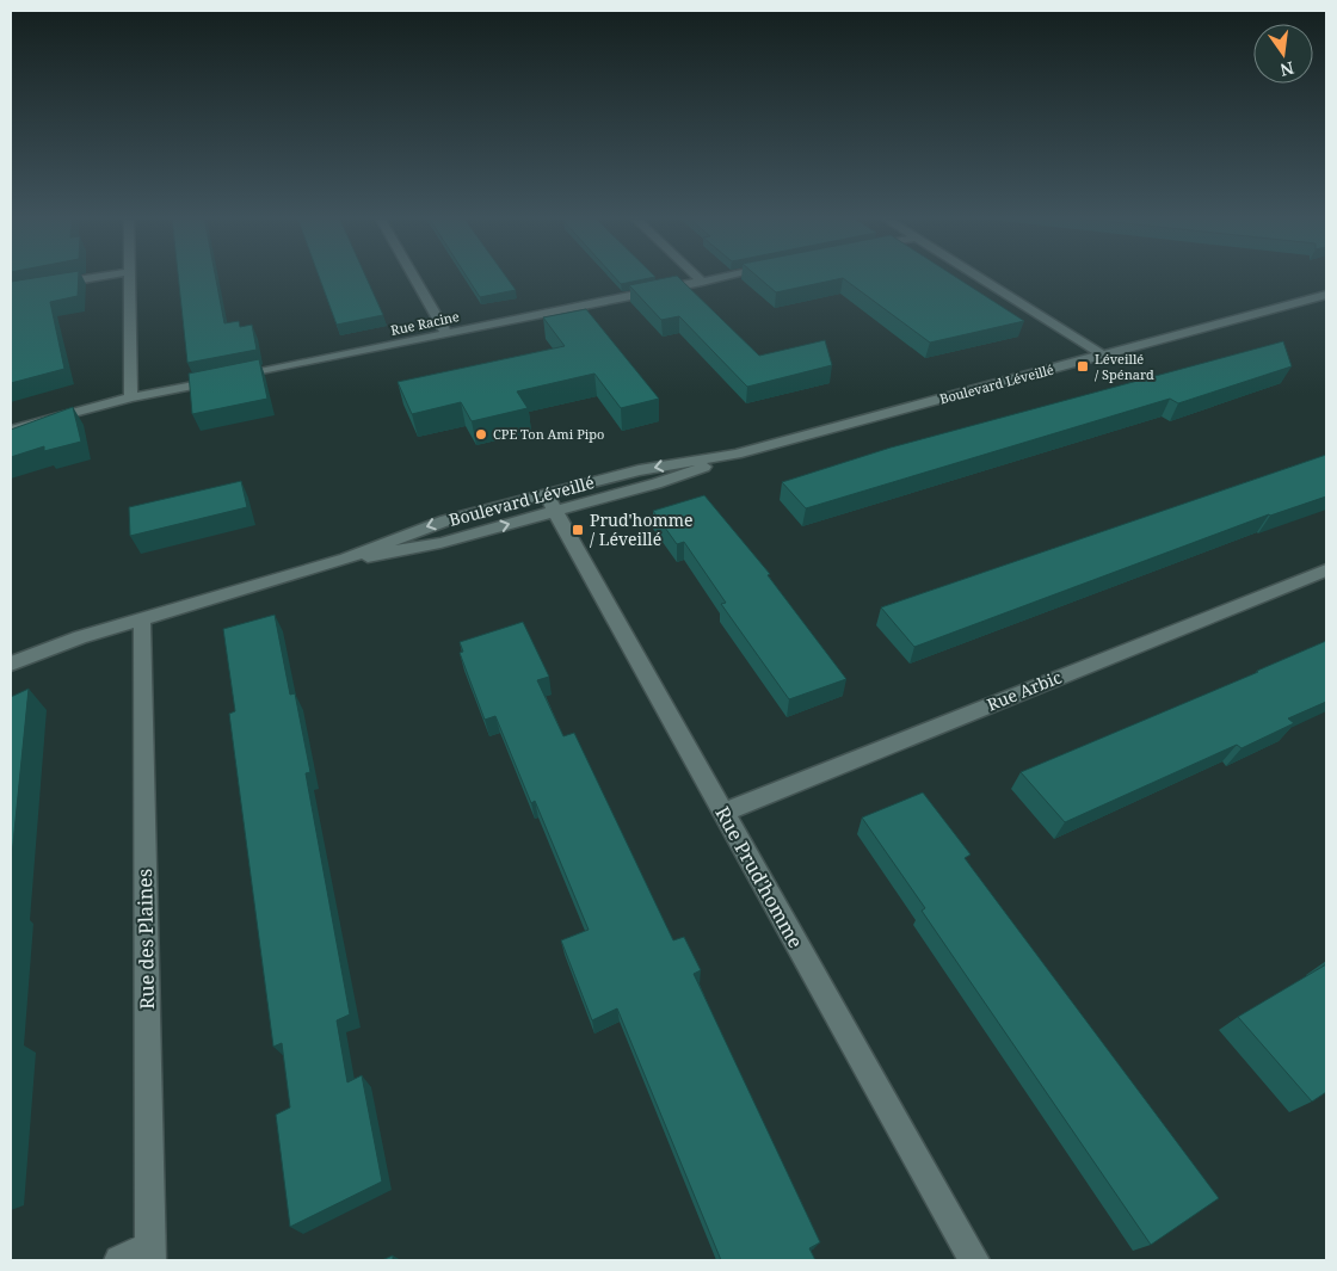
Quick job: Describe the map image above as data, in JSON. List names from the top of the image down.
{
  "streets": {
    "street": [
      "Rue Racine",
      "Boulevard Léveillé",
      "Rue Arbic",
      "Rue Prud'homme",
      "Rue des Plaines"
    ]
  },
  "crossings": [
    ["Boulevard Léveillé", "Rue Prud'homme"],
    ["Boulevard Léveillé", "Rue des Plaines"],
    ["Rue Arbic", "Rue Prud'homme"]
  ],
  "places": {
    "transit": ["Léveillé / Spénard", "Prud'homme / Léveillé"],
    "other": ["CPE Ton Ami Pipo"]
  },
  "north": "bottom"
}
